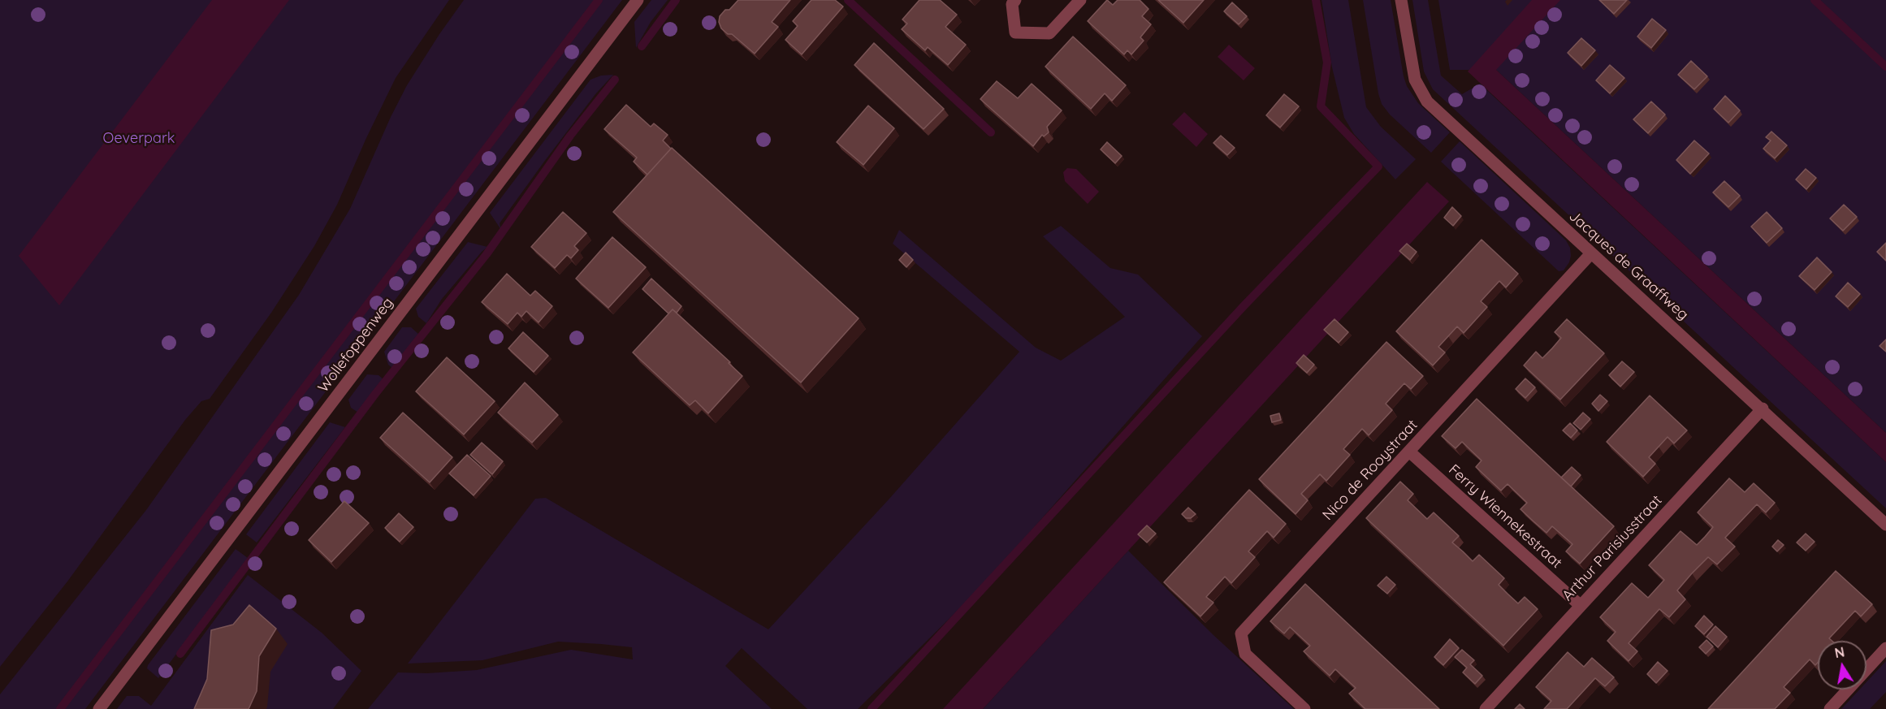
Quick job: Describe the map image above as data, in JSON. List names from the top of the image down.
{
  "streets": {
    "street": [
      "Jacques de Graaffweg",
      "Wollefoppenweg",
      "Nico de Rooystraat",
      "Ferry Wiennekestraat",
      "Arthur Parisiusstraat"
    ]
  },
  "crossings": [
    ["Jacques de Graaffweg", "Nico de Rooystraat"],
    ["Jacques de Graaffweg", "Arthur Parisiusstraat"],
    ["Nico de Rooystraat", "Ferry Wiennekestraat"],
    ["Ferry Wiennekestraat", "Arthur Parisiusstraat"]
  ],
  "parks": ["Oeverpark"],
  "north": "top"
}
